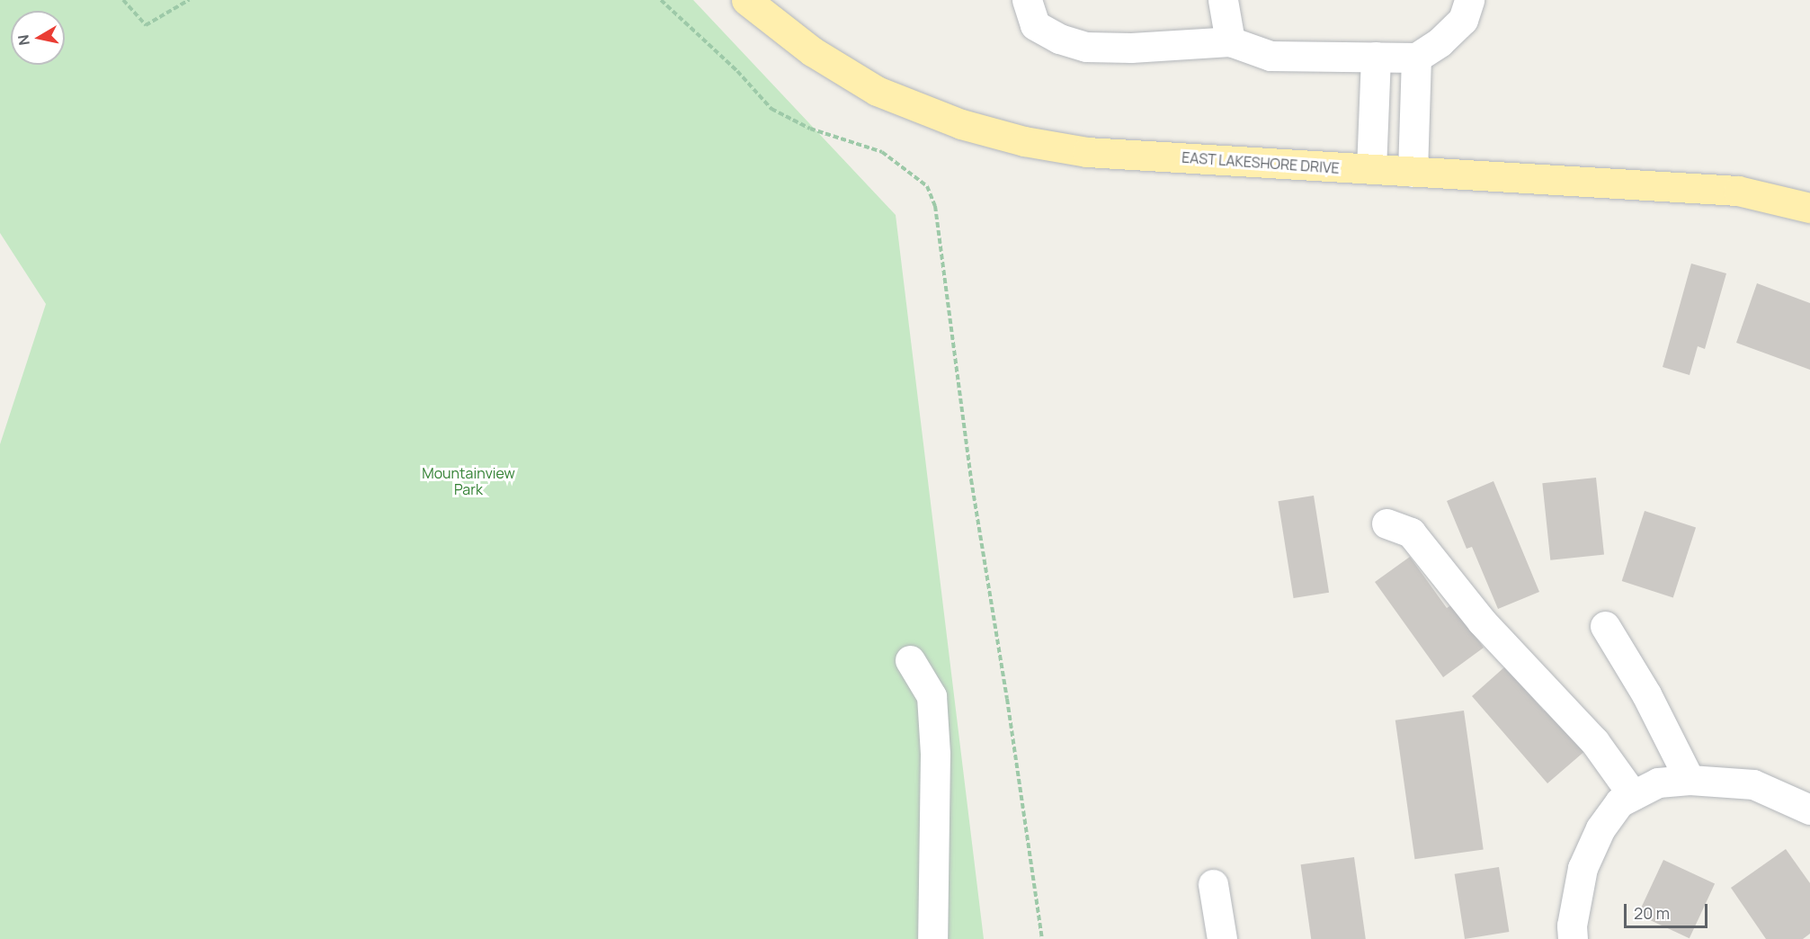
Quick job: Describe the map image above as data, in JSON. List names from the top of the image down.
{
  "streets": {
    "main road": ["EAST LAKESHORE DRIVE"]
  },
  "parks": ["Mountainview Park"],
  "scale_bar": "20 m",
  "north": "left"
}
